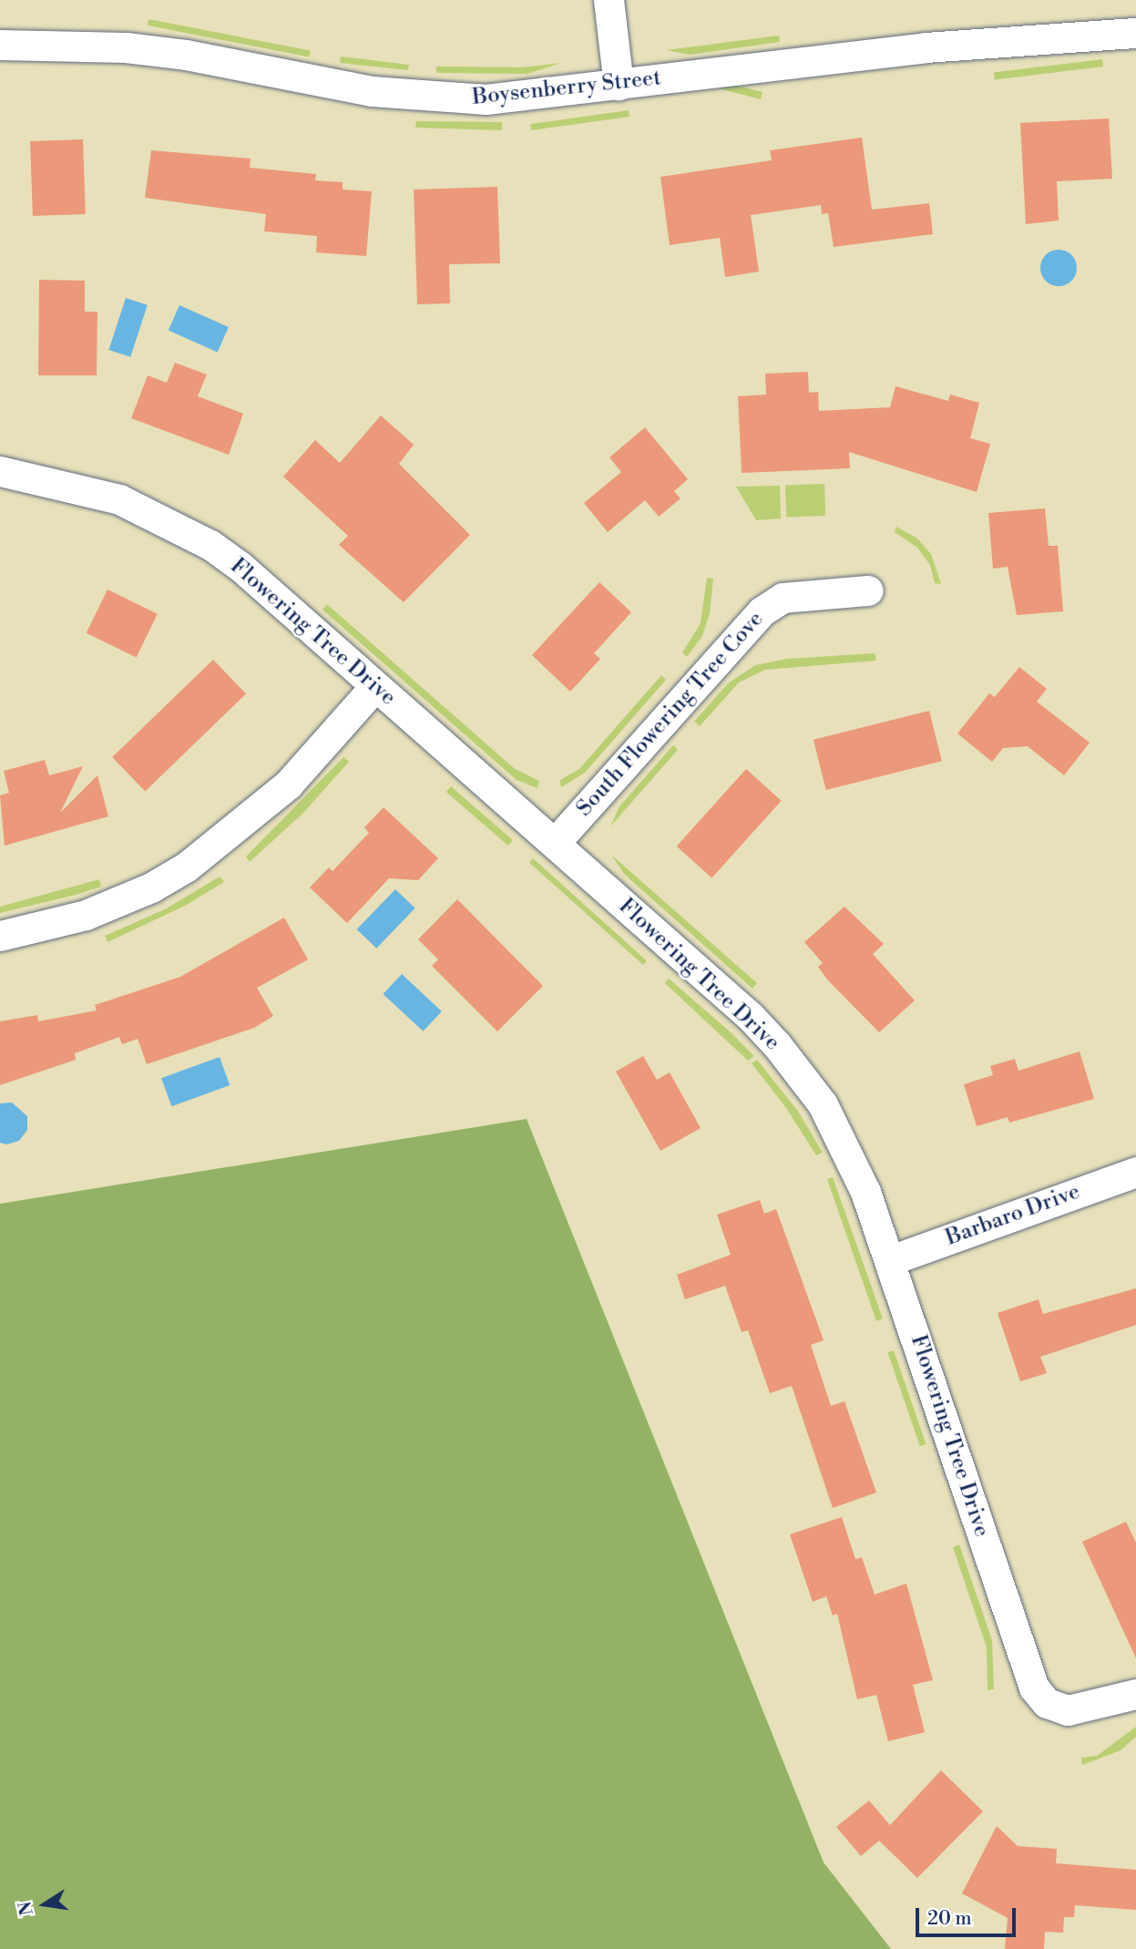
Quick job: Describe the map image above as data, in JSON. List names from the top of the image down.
{
  "streets": {
    "street": [
      "Boysenberry Street",
      "Flowering Tree Drive",
      "South Flowering Tree Cove",
      "Barbaro Drive"
    ]
  },
  "crossings": [
    ["Flowering Tree Drive", "South Flowering Tree Cove"],
    ["Flowering Tree Drive", "Barbaro Drive"]
  ],
  "scale_bar": "20 m",
  "north": "left"
}
